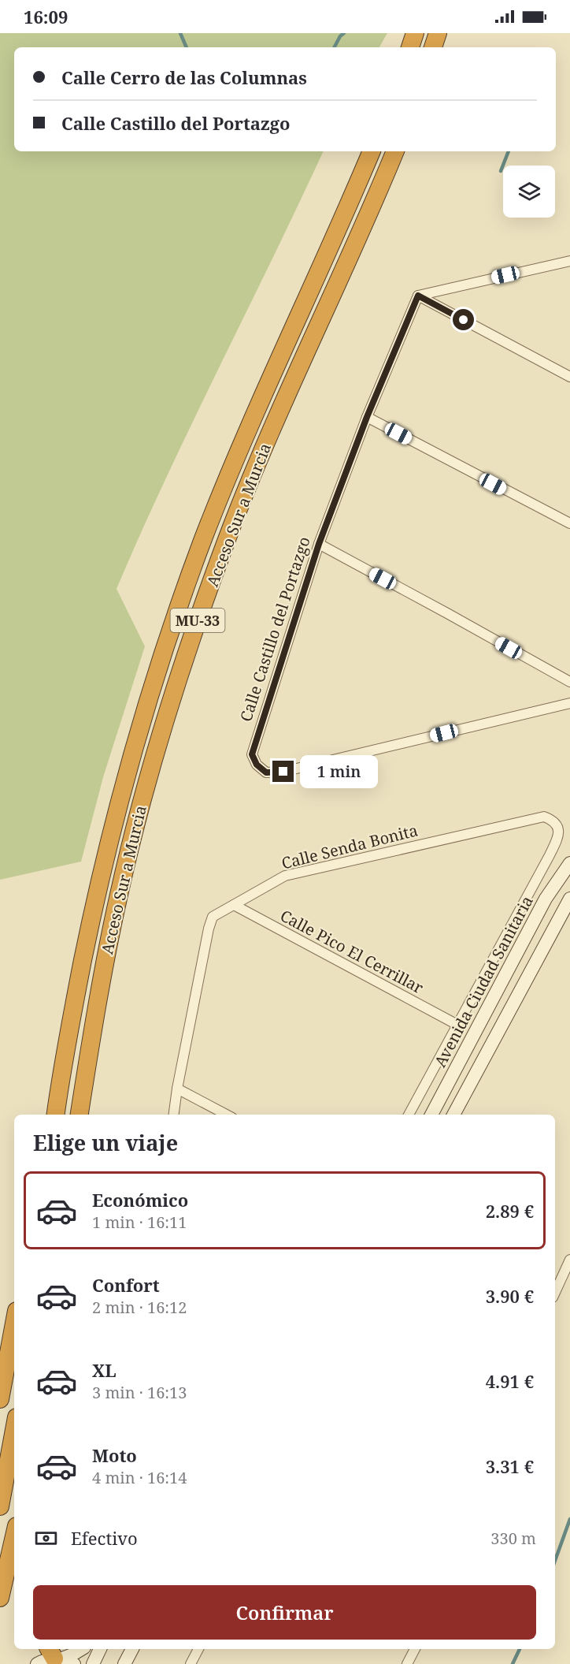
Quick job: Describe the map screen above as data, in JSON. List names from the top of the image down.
{
  "streets": {
    "highway": ["Acceso Sur a Murcia", "MU-33"],
    "street": [
      "Calle Castillo del Portazgo",
      "Calle Senda Bonita",
      "Calle Pico El Cerrillar",
      "Avenida Ciudad Sanitaria"
    ]
  },
  "crossings": [
    ["Calle Senda Bonita", "Calle Pico El Cerrillar"]
  ],
  "page": {
    "status": "16:09",
    "banner": ["Calle Cerro de las Columnas", "Calle Castillo del Portazgo"],
    "bubble": "1 min",
    "heading": "Elige un viaje",
    "list": [
      {
        "name": "Económico",
        "note": "1 min · 16:11",
        "value": "2.89 €"
      },
      {
        "name": "Confort",
        "note": "2 min · 16:12",
        "value": "3.90 €"
      },
      {
        "name": "XL",
        "note": "3 min · 16:13",
        "value": "4.91 €"
      },
      {
        "name": "Moto",
        "note": "4 min · 16:14",
        "value": "3.31 €"
      }
    ],
    "pay": ["Efectivo", "330 m"],
    "buttons": "Confirmar"
  }
}
